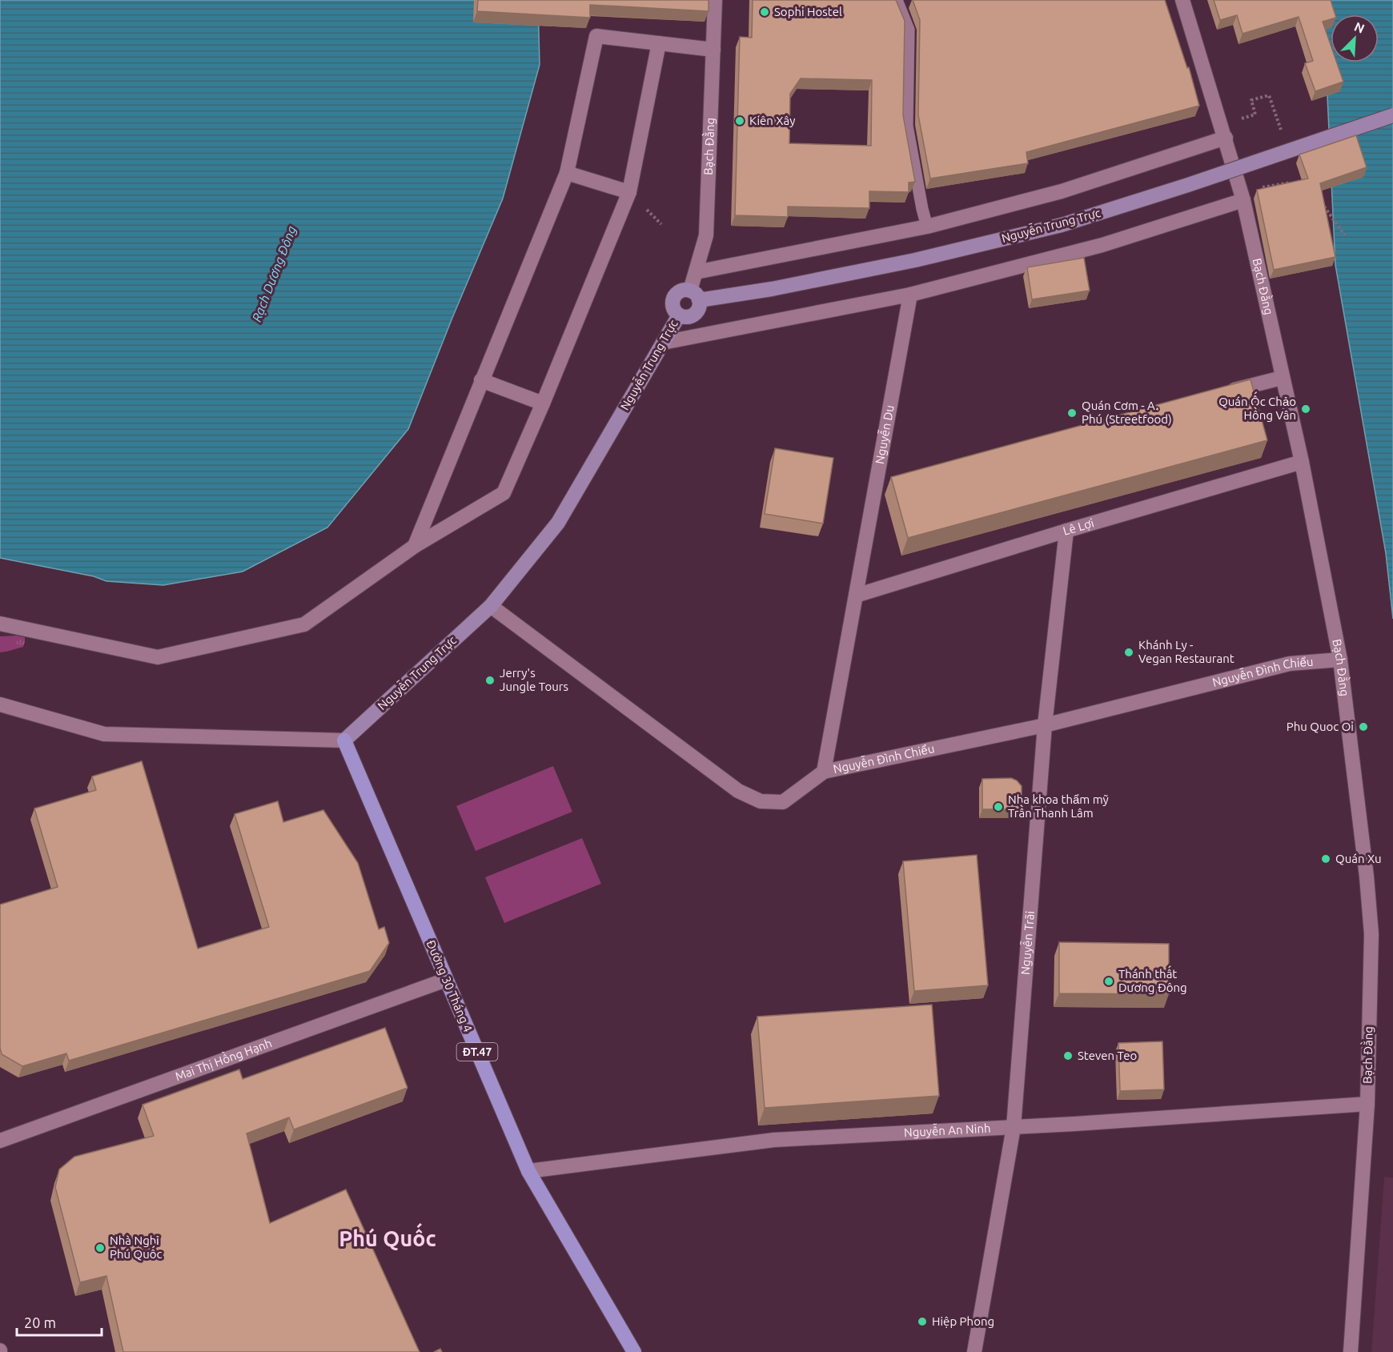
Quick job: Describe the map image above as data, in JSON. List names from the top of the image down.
{
  "streets": {
    "main road": ["Nguyễn Trung Trực", "Đường 30 Tháng 4", "ĐT.47"],
    "street": [
      "Bạch Đằng",
      "Nguyễn Du",
      "Lê Lợi",
      "Nguyễn Đình Chiểu",
      "Nguyễn Trãi",
      "Mai Thị Hồng Hạnh",
      "Nguyễn An Ninh"
    ]
  },
  "crossings": [
    ["Bạch Đằng", "Nguyễn Trung Trực"],
    ["Bạch Đằng", "Lê Lợi"],
    ["Bạch Đằng", "Nguyễn Đình Chiểu"],
    ["Bạch Đằng", "Nguyễn An Ninh"],
    ["Nguyễn Trung Trực", "Nguyễn Đình Chiểu"],
    ["Nguyễn Trung Trực", "Đường 30 Tháng 4"],
    ["Nguyễn Du", "Lê Lợi"],
    ["Nguyễn Du", "Nguyễn Đình Chiểu"],
    ["Lê Lợi", "Nguyễn Trãi"],
    ["Nguyễn Đình Chiểu", "Nguyễn Trãi"],
    ["Nguyễn Trãi", "Nguyễn An Ninh"],
    ["Đường 30 Tháng 4", "Mai Thị Hồng Hạnh"],
    ["Đường 30 Tháng 4", "Nguyễn An Ninh"]
  ],
  "districts": ["Phú Quốc"],
  "water": ["Rạch Dương Đông"],
  "places": [
    "Sophi Hostel",
    "Kiên Xây",
    "Quán Ốc Chảo Hồng Vân",
    "Quán Cơm - A. Phú (Streetfood)",
    "Khánh Ly - Vegan Restaurant",
    "Jerry's Jungle Tours",
    "Phu Quoc Oi",
    "Nha khoa thẩm mỹ Trần Thanh Lâm",
    "Quán Xu",
    "Thánh thất Dương Đông",
    "Steven Teo",
    "Nhà Nghỉ Phú Quốc",
    "Hiệp Phong"
  ],
  "scale_bar": "20 m",
  "north": "top right"
}
